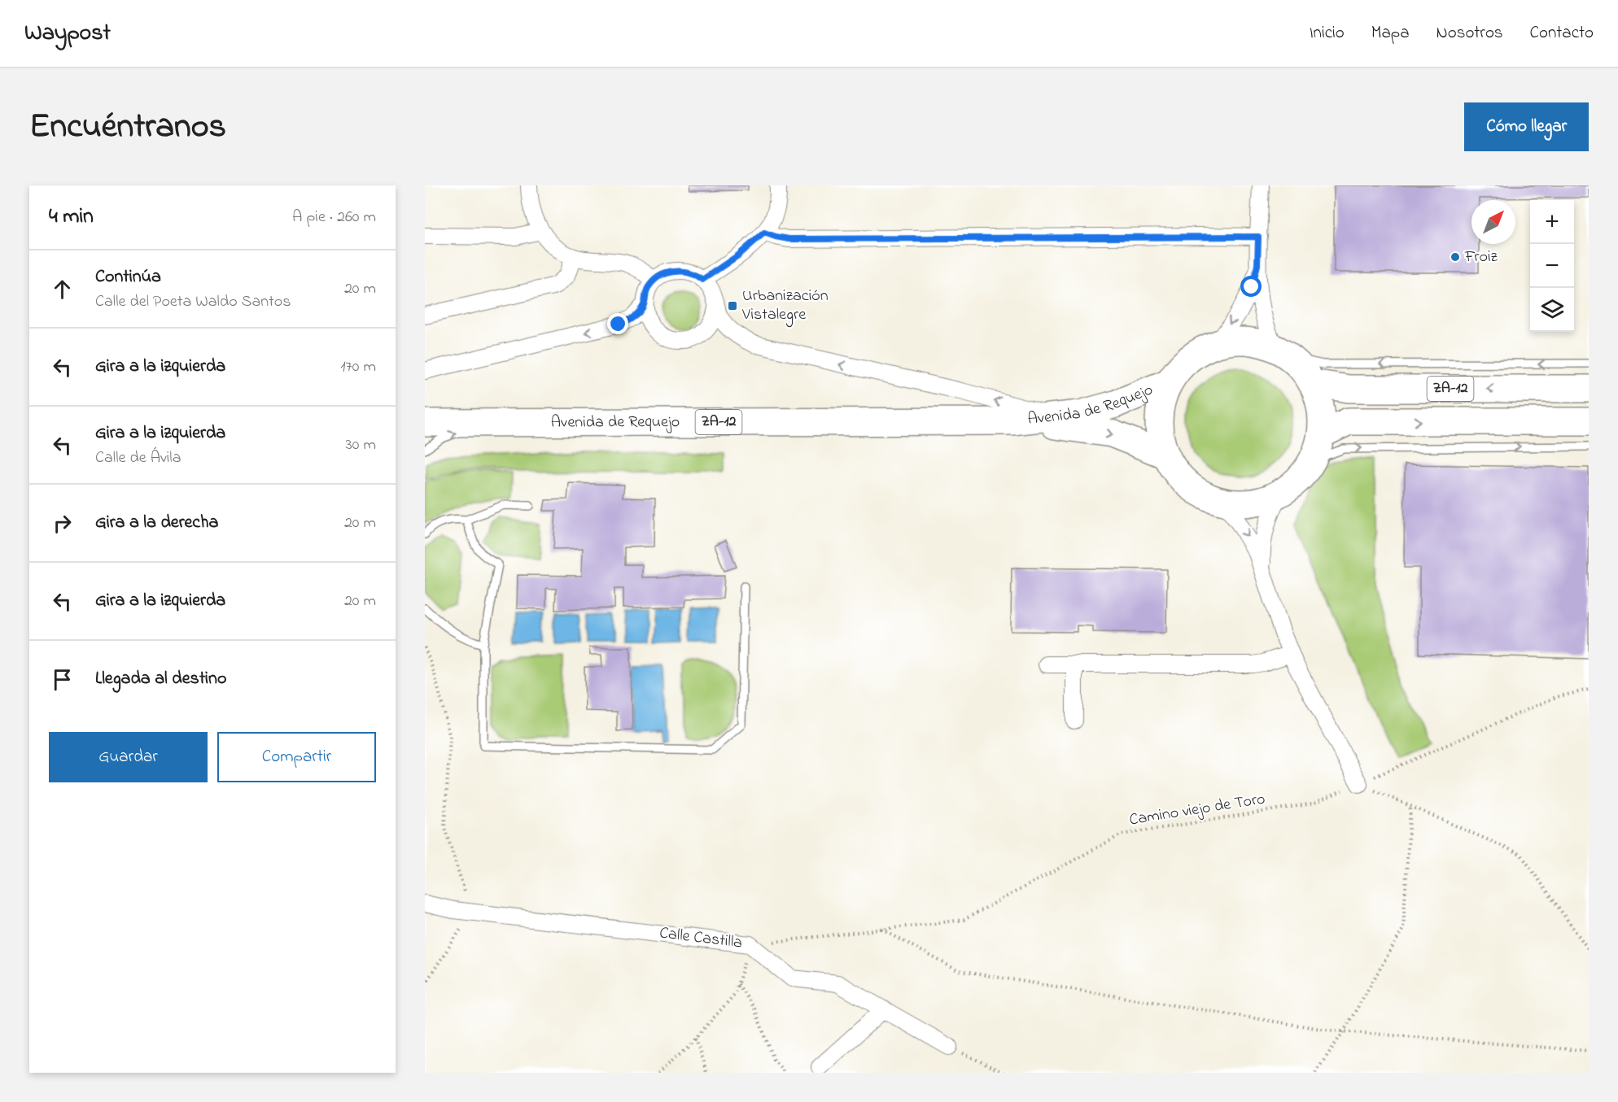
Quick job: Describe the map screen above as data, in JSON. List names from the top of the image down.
{
  "streets": {
    "highway": ["ZA-12", "Avenida de Requejo"],
    "street": ["Calle Castilla"],
    "path": ["Camino viejo de Toro"]
  },
  "crossings": [
    ["ZA-12", "Avenida de Requejo"],
    ["Camino viejo de Toro", "Calle Castilla"]
  ],
  "places": {
    "other": ["Froiz"],
    "transit": ["Urbanización Vistalegre"]
  },
  "north": "top right",
  "page": {
    "header": "Waypost",
    "nav": [
      "Inicio",
      "Mapa",
      "Nosotros",
      "Contacto"
    ],
    "title": "Encuéntranos",
    "buttons": [
      "Cómo llegar",
      ["Guardar", "Compartir"]
    ],
    "heading": ["4 min", "A pie · 260 m"],
    "map_buttons": ["+", "−"],
    "list": [
      ["Continúa", "Calle del Poeta Waldo Santos", "20 m"],
      ["Gira a la izquierda", "170 m"],
      ["Gira a la izquierda", "Calle de Ávila", "30 m"],
      ["Gira a la derecha", "20 m"],
      ["Gira a la izquierda", "20 m"],
      "Llegada al destino"
    ]
  }
}
